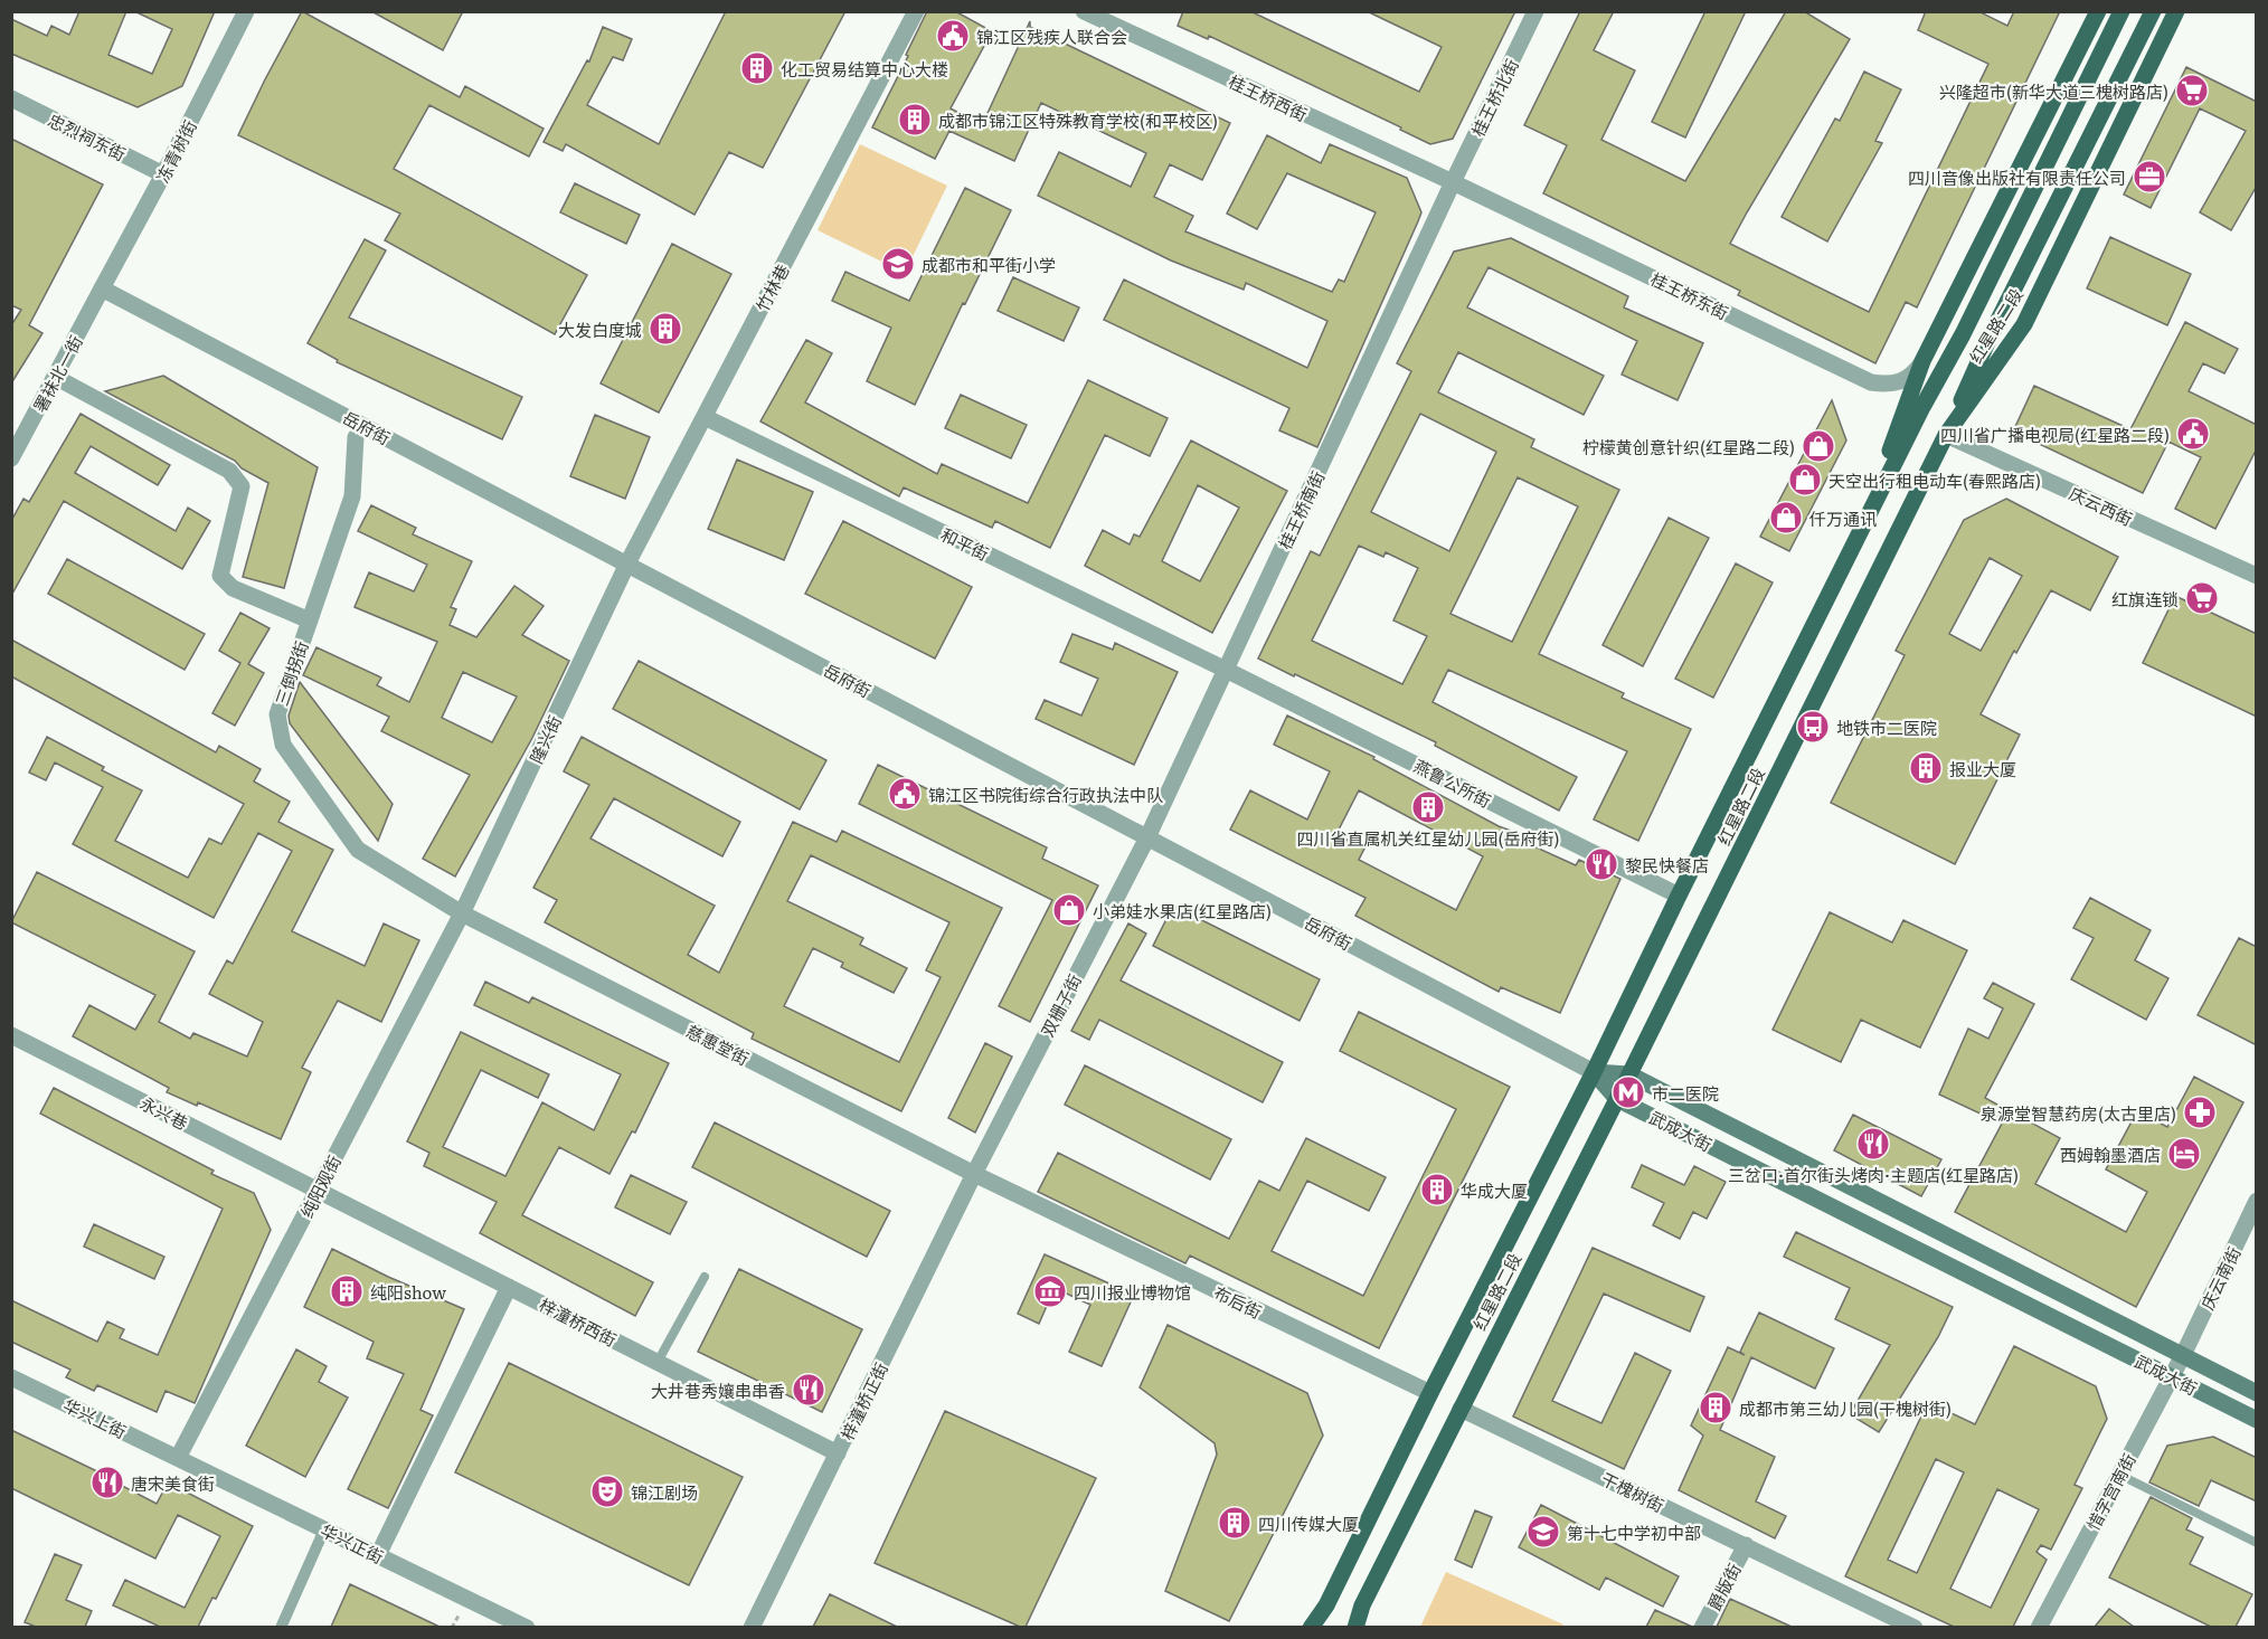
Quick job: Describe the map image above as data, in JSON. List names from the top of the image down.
{
  "streets": {
    "main road": ["红星路二段", "武成大街"],
    "street": [
      "桂王桥西街",
      "桂王桥北街",
      "忠烈祠东街",
      "冻青树街",
      "竹林巷",
      "桂王桥东街",
      "署袜北一街",
      "岳府街",
      "庆云西街",
      "桂王桥南街",
      "和平街",
      "三倒拐街",
      "隆兴街",
      "燕鲁公所街",
      "双栅子街",
      "慈惠堂街",
      "永兴巷",
      "纯阳观街",
      "庆云南街",
      "布后街",
      "梓潼桥西街",
      "梓潼桥正街",
      "华兴上街",
      "干槐树街",
      "惜字宫南街",
      "华兴正街",
      "爵版街"
    ]
  },
  "crossings": [
    ["桂王桥西街", "桂王桥北街"],
    ["桂王桥西街", "桂王桥东街"],
    ["桂王桥西街", "桂王桥南街"],
    ["桂王桥北街", "桂王桥东街"],
    ["桂王桥北街", "桂王桥南街"],
    ["忠烈祠东街", "冻青树街"],
    ["冻青树街", "署袜北一街"],
    ["冻青树街", "岳府街"],
    ["竹林巷", "岳府街"],
    ["竹林巷", "和平街"],
    ["竹林巷", "隆兴街"],
    ["桂王桥东街", "红星路二段"],
    ["桂王桥东街", "桂王桥南街"],
    ["红星路二段", "岳府街"],
    ["红星路二段", "庆云西街"],
    ["红星路二段", "燕鲁公所街"],
    ["红星路二段", "武成大街"],
    ["红星路二段", "布后街"],
    ["红星路二段", "干槐树街"],
    ["署袜北一街", "岳府街"],
    ["岳府街", "桂王桥南街"],
    ["岳府街", "隆兴街"],
    ["岳府街", "双栅子街"],
    ["岳府街", "武成大街"],
    ["桂王桥南街", "和平街"],
    ["桂王桥南街", "燕鲁公所街"],
    ["桂王桥南街", "双栅子街"],
    ["和平街", "燕鲁公所街"],
    ["三倒拐街", "隆兴街"],
    ["三倒拐街", "慈惠堂街"],
    ["三倒拐街", "纯阳观街"],
    ["隆兴街", "慈惠堂街"],
    ["隆兴街", "纯阳观街"],
    ["双栅子街", "慈惠堂街"],
    ["双栅子街", "布后街"],
    ["双栅子街", "梓潼桥正街"],
    ["慈惠堂街", "纯阳观街"],
    ["慈惠堂街", "布后街"],
    ["慈惠堂街", "梓潼桥正街"],
    ["永兴巷", "纯阳观街"],
    ["永兴巷", "梓潼桥西街"],
    ["武成大街", "庆云南街"],
    ["武成大街", "惜字宫南街"],
    ["纯阳观街", "梓潼桥西街"],
    ["纯阳观街", "华兴上街"],
    ["纯阳观街", "华兴正街"],
    ["庆云南街", "惜字宫南街"],
    ["布后街", "梓潼桥正街"],
    ["梓潼桥西街", "梓潼桥正街"],
    ["华兴上街", "华兴正街"],
    ["干槐树街", "爵版街"]
  ],
  "places": {
    "public building": ["锦江区残疾人联合会", "四川省广播电视局(红星路二段)", "锦江区书院街综合行政执法中队"],
    "building": [
      "化工贸易结算中心大楼",
      "成都市锦江区特殊教育学校(和平校区)",
      "大发白度城",
      "报业大厦",
      "四川省直属机关红星幼儿园(岳府街)",
      "华成大厦",
      "纯阳show",
      "成都市第三幼儿园(干槐树街)",
      "四川传媒大厦"
    ],
    "supermarket": ["兴隆超市(新华大道三槐树路店)", "红旗连锁"],
    "office": ["四川音像出版社有限责任公司"],
    "school or university": ["成都市和平街小学", "第十七中学初中部"],
    "shop": [
      "柠檬黄创意针织(红星路二段)",
      "天空出行租电动车(春熙路店)",
      "仟万通讯",
      "小弟娃水果店(红星路店)"
    ],
    "bus stop": ["地铁市二医院"],
    "restaurant": [
      "黎民快餐店",
      "三岔口·首尔街头烤肉·主题店(红星路店)",
      "大井巷秀孃串串香",
      "唐宋美食街"
    ],
    "metro station": ["市二医院"],
    "pharmacy": ["泉源堂智慧药房(太古里店)"],
    "hotel": ["西姆翰墨酒店"],
    "museum": ["四川报业博物馆"],
    "theatre": ["锦江剧场"]
  }
}
